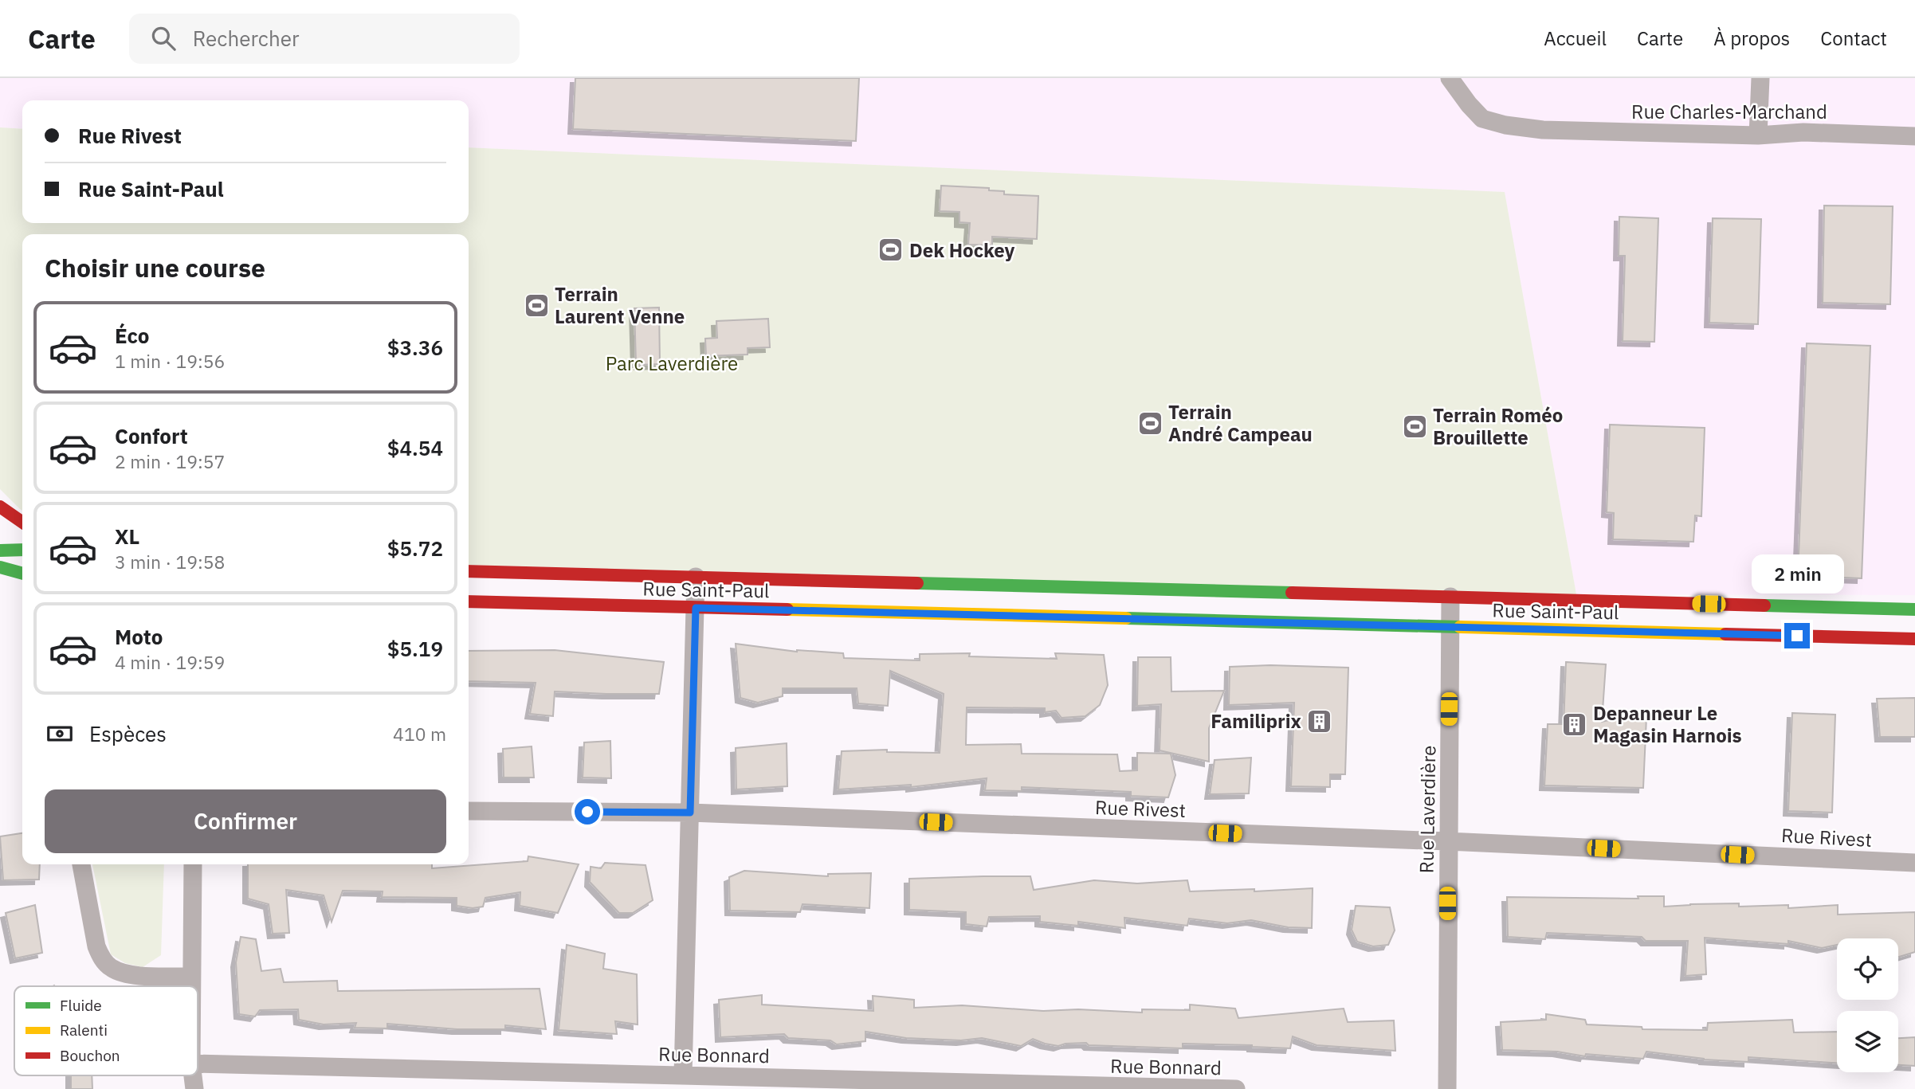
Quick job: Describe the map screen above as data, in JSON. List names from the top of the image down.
{
  "streets": {
    "street": [
      "Rue Charles-Marchand",
      "Rue Saint-Paul",
      "Rue Rivest",
      "Rue Laverdière",
      "Rue Bonnard"
    ]
  },
  "crossings": [
    ["Rue Saint-Paul", "Rue Laverdière"],
    ["Rue Rivest", "Rue Laverdière"]
  ],
  "parks": ["Parc Laverdière"],
  "places": {
    "sports": [
      "Dek Hockey",
      "Terrain Laurent Venne",
      "Terrain André Campeau",
      "Terrain Roméo Brouillette"
    ],
    "building": ["Familiprix", "Depanneur Le Magasin Harnois"]
  },
  "legend": ["Fluide", "Ralenti", "Bouchon"],
  "page": {
    "header": "Carte",
    "search": "Rechercher",
    "nav": [
      "Accueil",
      "Carte",
      "À propos",
      "Contact"
    ],
    "banner": ["Rue Rivest", "Rue Saint-Paul"],
    "heading": "Choisir une course",
    "list": [
      {
        "name": "Éco",
        "note": "1 min · 19:56",
        "value": "$3.36"
      },
      {
        "name": "Confort",
        "note": "2 min · 19:57",
        "value": "$4.54"
      },
      {
        "name": "XL",
        "note": "3 min · 19:58",
        "value": "$5.72"
      },
      {
        "name": "Moto",
        "note": "4 min · 19:59",
        "value": "$5.19"
      }
    ],
    "bubble": "2 min",
    "pay": ["Espèces", "410 m"],
    "buttons": "Confirmer"
  }
}
